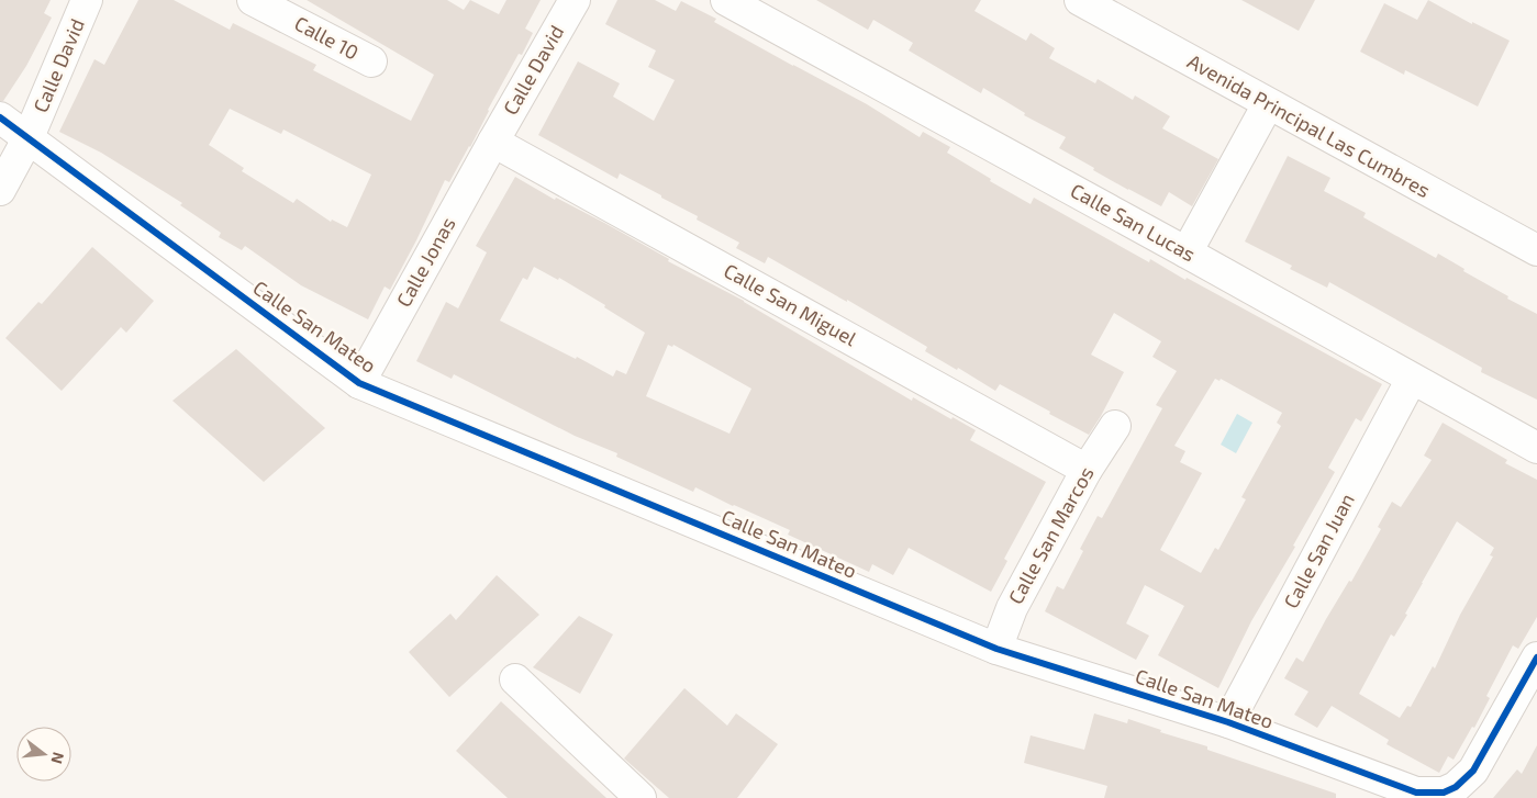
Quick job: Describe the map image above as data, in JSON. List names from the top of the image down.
{
  "streets": {
    "street": [
      "Calle 10",
      "Calle David",
      "Avenida Principal Las Cumbres",
      "Calle San Lucas",
      "Calle Jonas",
      "Calle San Miguel",
      "Calle San Mateo",
      "Calle San Marcos",
      "Calle San Juan"
    ]
  },
  "crossings": [
    ["Calle David", "Calle Jonas"],
    ["Calle David", "Calle San Miguel"],
    ["Calle David", "Calle San Mateo"],
    ["Calle San Lucas", "Calle San Juan"],
    ["Calle Jonas", "Calle San Miguel"],
    ["Calle Jonas", "Calle San Mateo"],
    ["Calle San Miguel", "Calle San Marcos"],
    ["Calle San Mateo", "Calle San Marcos"],
    ["Calle San Mateo", "Calle San Juan"]
  ],
  "north": "right"
}
